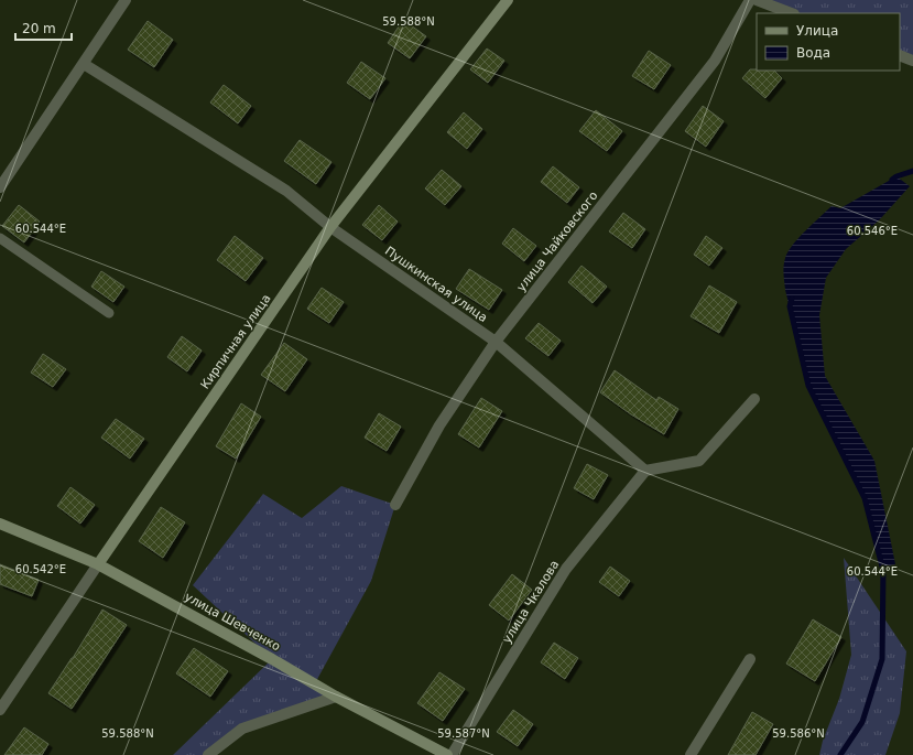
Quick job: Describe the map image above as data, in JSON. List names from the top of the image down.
{
  "streets": {
    "street": [
      "улица Чайковского",
      "Пушкинская улица",
      "Кирпичная улица",
      "улица Чкалова",
      "улица Шевченко"
    ]
  },
  "crossings": [
    ["улица Чайковского", "Пушкинская улица"],
    ["Пушкинская улица", "Кирпичная улица"],
    ["Пушкинская улица", "улица Чкалова"],
    ["Кирпичная улица", "улица Шевченко"]
  ],
  "legend": ["Улица", "Вода"],
  "scale_bar": "20 m",
  "coordinates": [
    "59.588°N",
    "60.544°E",
    "60.546°E",
    "60.542°E",
    "59.587°N",
    "59.586°N"
  ]
}
